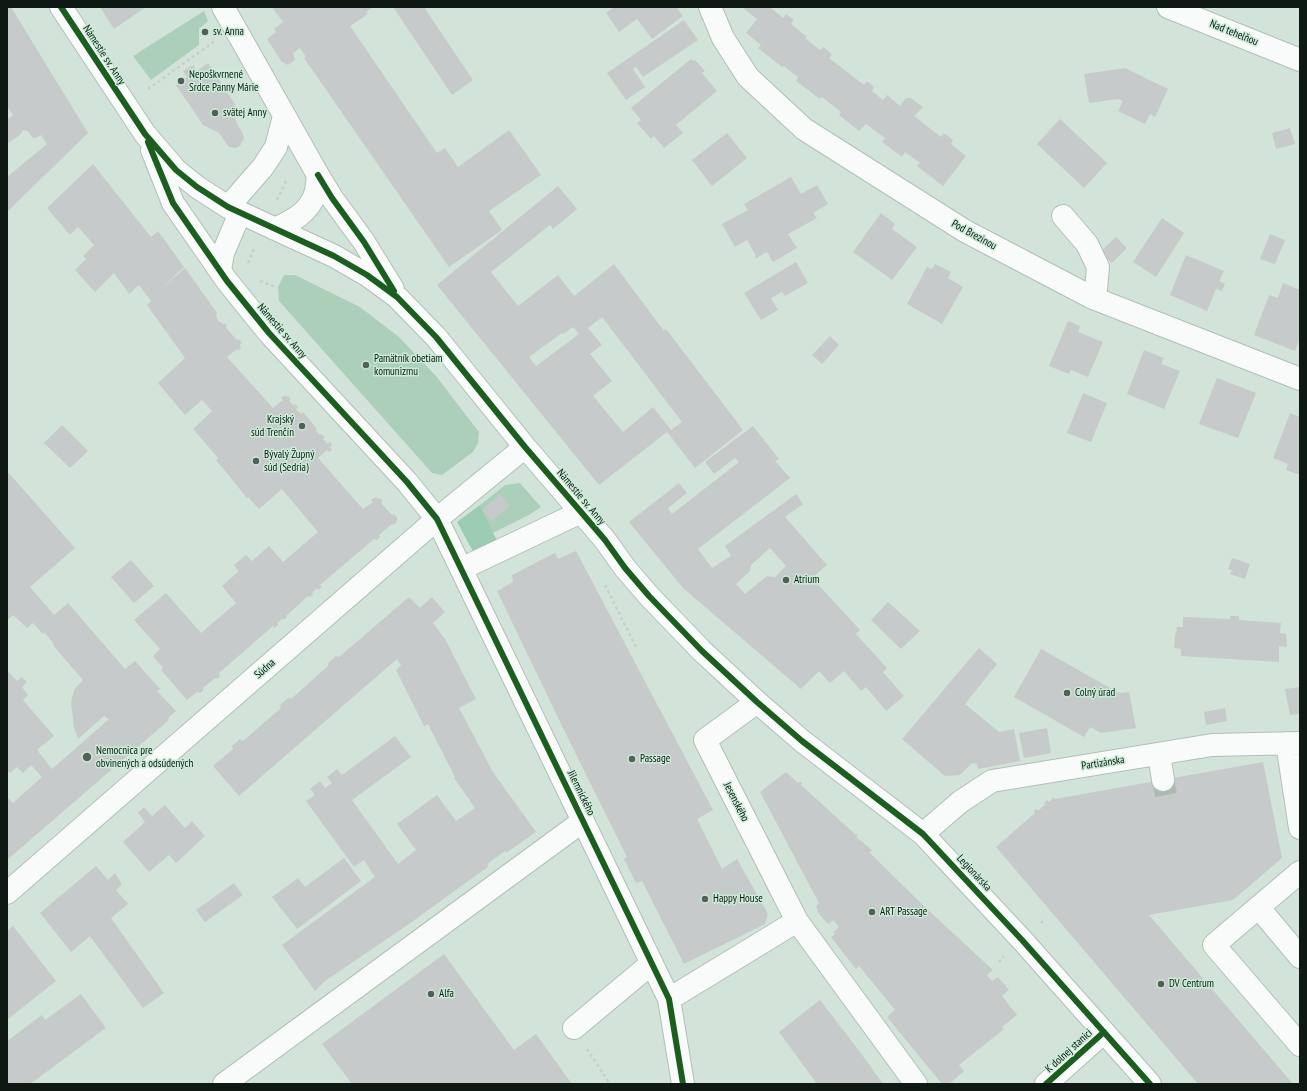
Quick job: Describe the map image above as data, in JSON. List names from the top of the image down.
{
  "streets": {
    "street": [
      "Nad tehelňou",
      "Námestie sv. Anny",
      "Pod Brezinou",
      "Súdna",
      "Partizánska",
      "Jilemnického",
      "Jesenského",
      "Legionárska",
      "K dolnej stanici"
    ]
  },
  "crossings": [
    ["Námestie sv. Anny", "Súdna"],
    ["Námestie sv. Anny", "Jilemnického"],
    ["Námestie sv. Anny", "Jesenského"],
    ["Námestie sv. Anny", "Legionárska"],
    ["Súdna", "Jilemnického"],
    ["Partizánska", "Legionárska"],
    ["Jesenského", "Legionárska"],
    ["Legionárska", "K dolnej stanici"]
  ],
  "places": [
    "sv. Anna",
    "Nepoškvrnené Srdce Panny Márie",
    "svätej Anny",
    "Pamätník obetiam komunizmu",
    "Krajský súd Trenčín",
    "Bývalý Župný súd (Sedria)",
    "Atrium",
    "Colný úrad",
    "Nemocnica pre obvinených a odsúdených",
    "Passage",
    "Happy House",
    "ART Passage",
    "DV Centrum",
    "Alfa"
  ]
}
